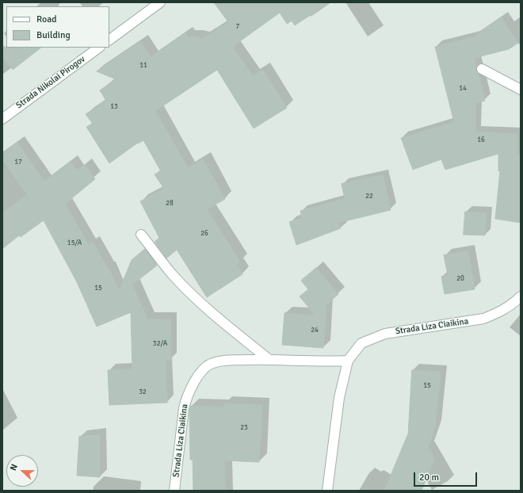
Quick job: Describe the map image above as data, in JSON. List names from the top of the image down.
{
  "streets": {
    "street": ["Strada Nikolai Pirogov", "Strada Liza Ciaikina"]
  },
  "house_numbers": [
    "7",
    "11",
    "14",
    "13",
    "16",
    "17",
    "22",
    "28",
    "26",
    "15/A",
    "20",
    "15",
    "24",
    "32/A",
    "15",
    "32",
    "23"
  ],
  "legend": ["Road", "Building"],
  "scale_bar": "20 m",
  "north": "left"
}
